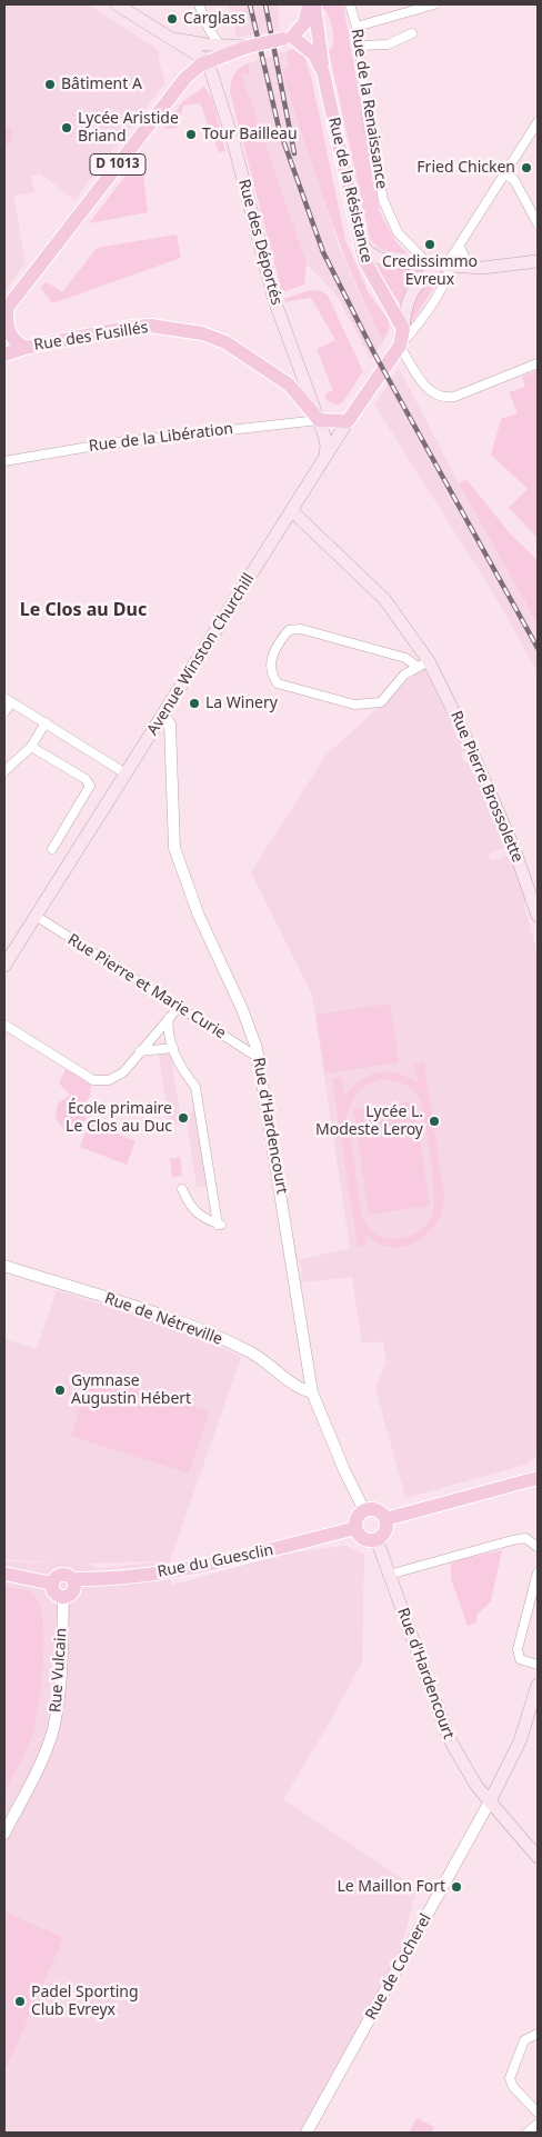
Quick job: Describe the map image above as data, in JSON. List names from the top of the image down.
{
  "streets": {
    "main road": [
      "D 1013",
      "Rue de la Résistance",
      "Rue des Déportés",
      "Rue des Fusillés",
      "Avenue Winston Churchill",
      "Rue Pierre Brossolette",
      "Rue d'Hardencourt",
      "Rue du Guesclin"
    ],
    "street": [
      "Rue de la Renaissance",
      "Rue de la Libération",
      "Rue Pierre et Marie Curie",
      "Rue de Nétreville",
      "Rue Vulcain",
      "Rue de Cocherel"
    ]
  },
  "crossings": [
    ["D 1013", "Rue des Déportés"],
    ["Rue des Déportés", "Rue des Fusillés"],
    ["Rue des Déportés", "Rue de la Libération"],
    ["Rue des Déportés", "Avenue Winston Churchill"],
    ["Rue des Fusillés", "Rue de la Libération"],
    ["Avenue Winston Churchill", "Rue Pierre Brossolette"],
    ["Avenue Winston Churchill", "Rue Pierre et Marie Curie"],
    ["Avenue Winston Churchill", "Rue d'Hardencourt"],
    ["Rue Pierre et Marie Curie", "Rue d'Hardencourt"],
    ["Rue d'Hardencourt", "Rue de Nétreville"],
    ["Rue d'Hardencourt", "Rue du Guesclin"],
    ["Rue d'Hardencourt", "Rue de Cocherel"],
    ["Rue du Guesclin", "Rue Vulcain"]
  ],
  "districts": ["Le Clos au Duc"],
  "places": [
    "Carglass",
    "Bâtiment A",
    "Lycée Aristide Briand",
    "Tour Bailleau",
    "Fried Chicken",
    "Credissimmo Evreux",
    "La Winery",
    "École primaire Le Clos au Duc",
    "Lycée L. Modeste Leroy",
    "Gymnase Augustin Hébert",
    "Le Maillon Fort",
    "Padel Sporting Club Evreyx"
  ]
}
